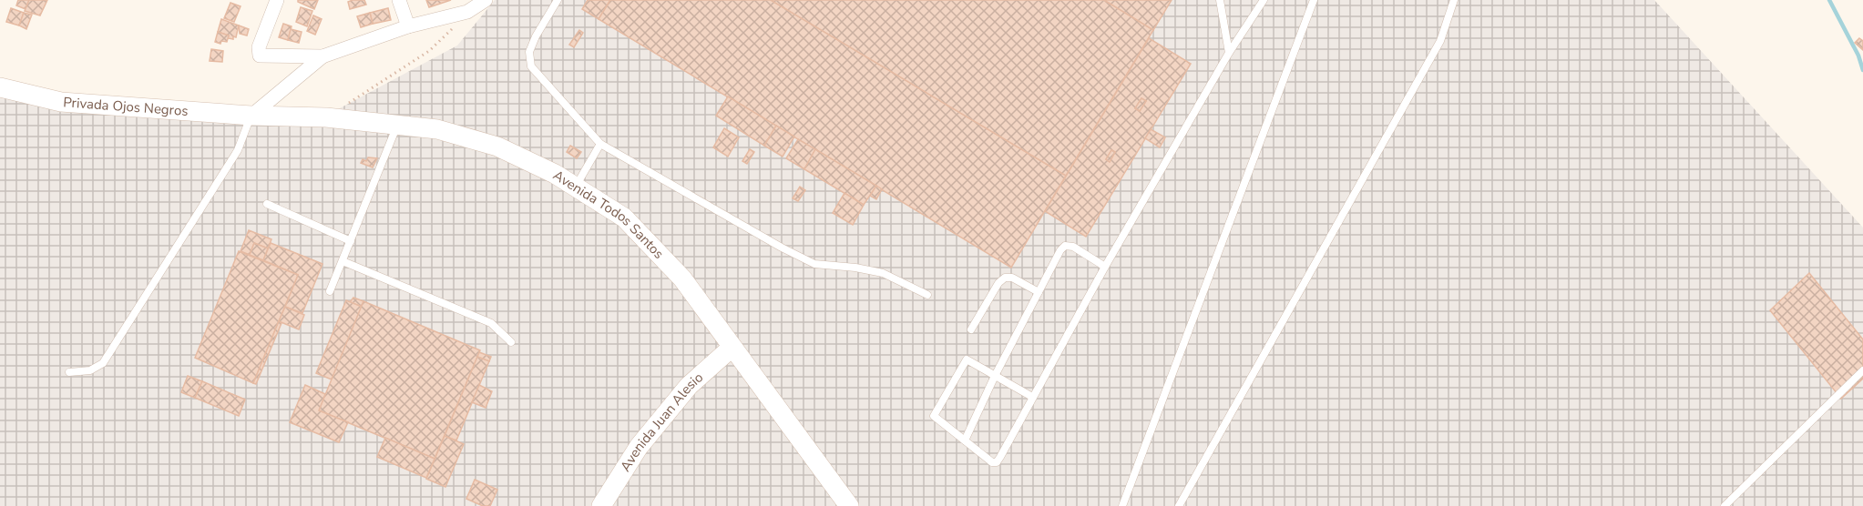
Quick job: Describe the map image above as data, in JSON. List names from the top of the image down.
{
  "streets": {
    "street": ["Privada Ojos Negros", "Avenida Todos Santos", "Avenida Juan Alesio"]
  },
  "crossings": [
    ["Privada Ojos Negros", "Avenida Todos Santos"],
    ["Avenida Todos Santos", "Avenida Juan Alesio"]
  ]
}
